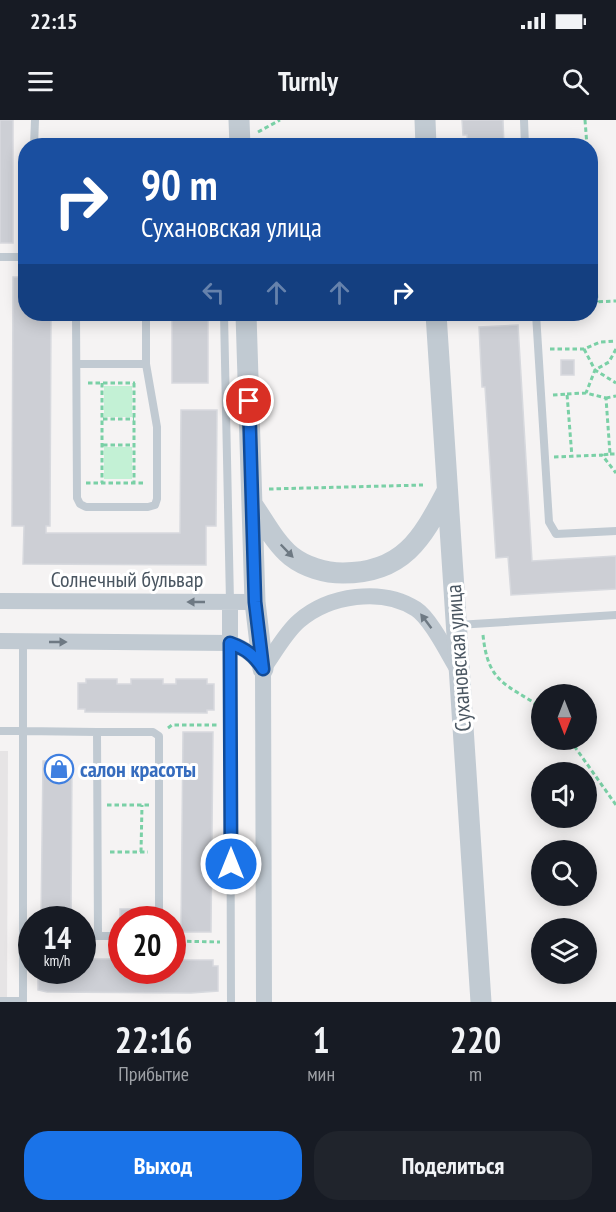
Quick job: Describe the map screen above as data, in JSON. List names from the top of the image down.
{
  "streets": {
    "street": ["Солнечный бульвар", "Сухановская улица"]
  },
  "places": {
    "shop": ["салон красоты"]
  },
  "north": "bottom",
  "page": {
    "status": "22:15",
    "header": "Turnly",
    "turn": ["90 m", "Сухановская улица"],
    "speed": "14 km/h",
    "limit": "20",
    "eta": [
      "22:16",
      "Прибытие",
      "1",
      "мин",
      "220",
      "m"
    ],
    "buttons": ["Выход", "Поделиться"]
  }
}
